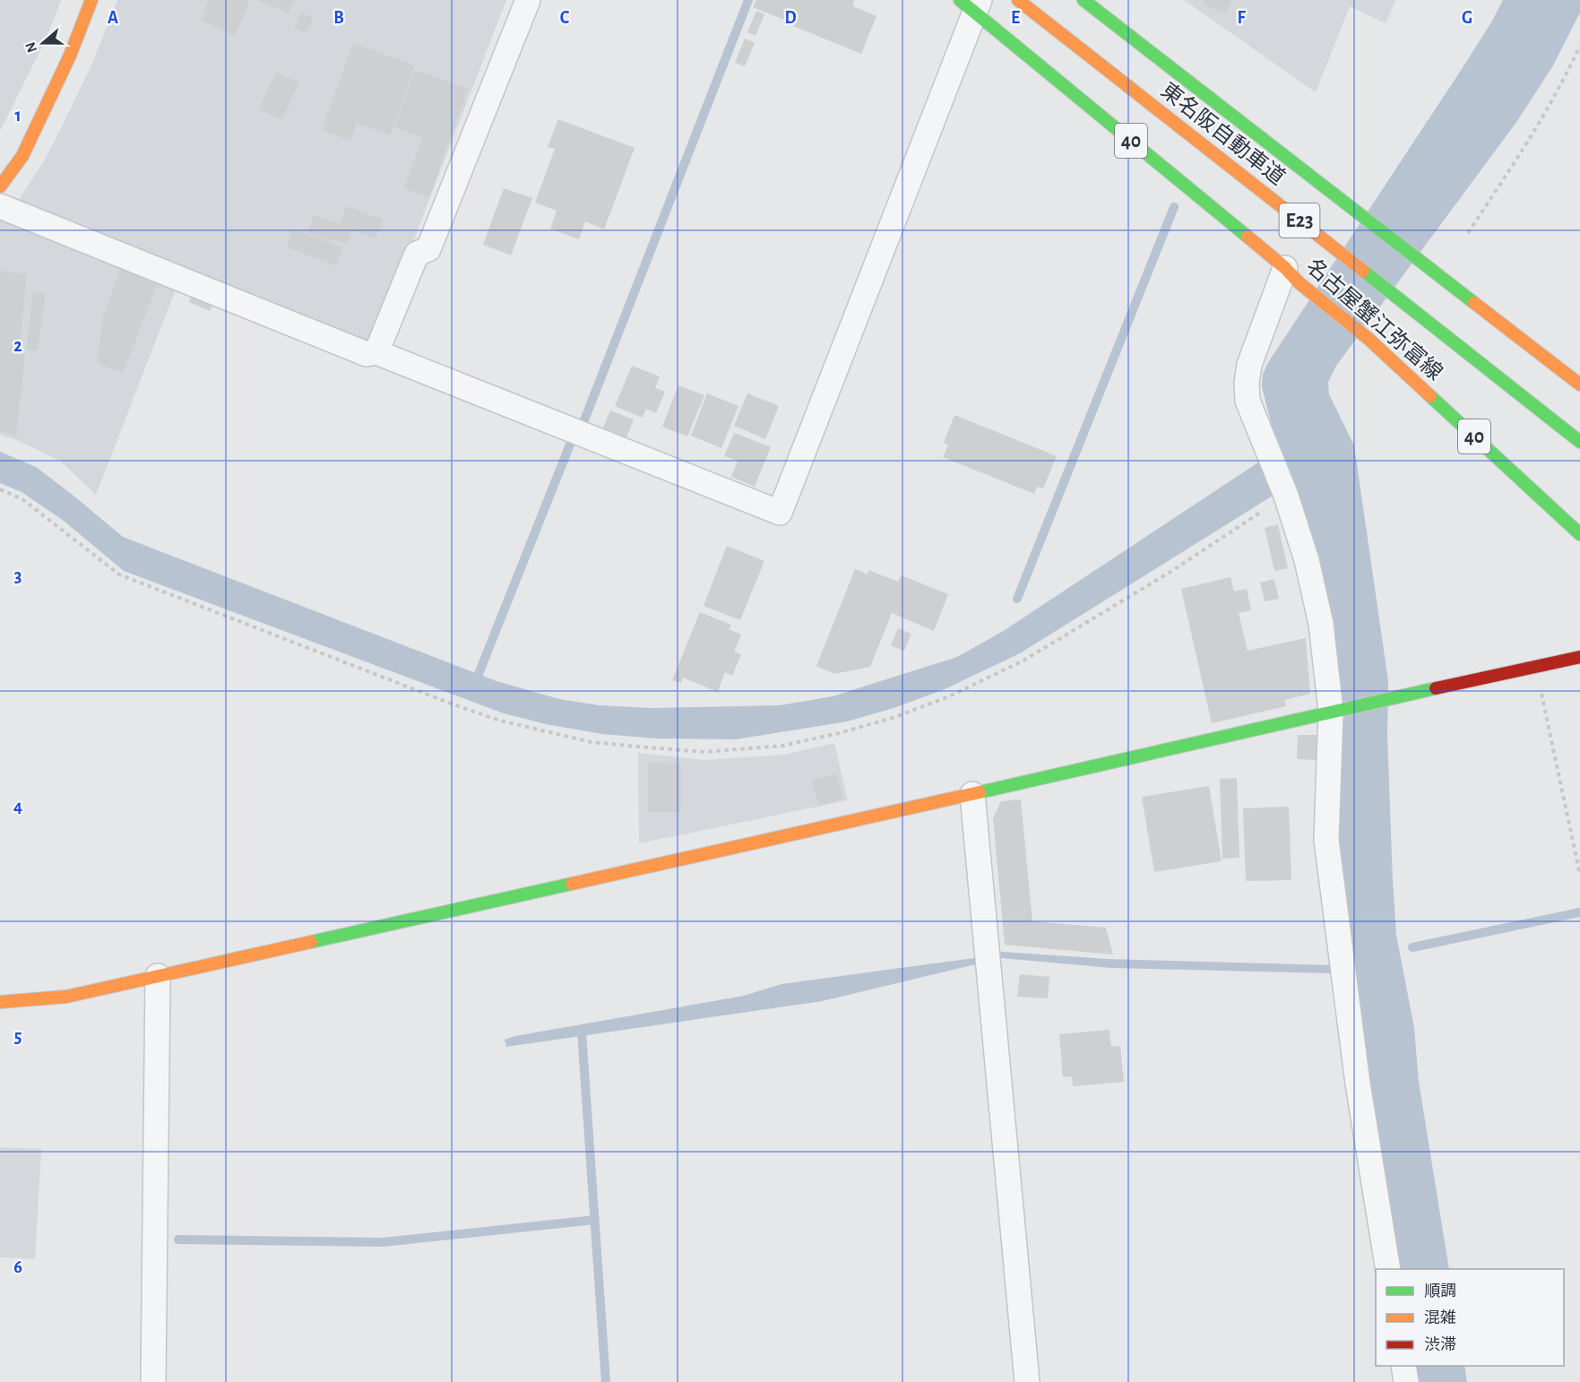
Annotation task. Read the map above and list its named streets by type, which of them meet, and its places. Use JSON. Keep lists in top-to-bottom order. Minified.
{"streets":{"main road":["東名阪自動車道","40","E23","名古屋蟹江弥富線"]},"legend":["順調","混雑","渋滞"],"north":"left","grid":{"columns":["A","B","C","D","E","F","G"],"rows":["1","2","3","4","5","6"]}}
